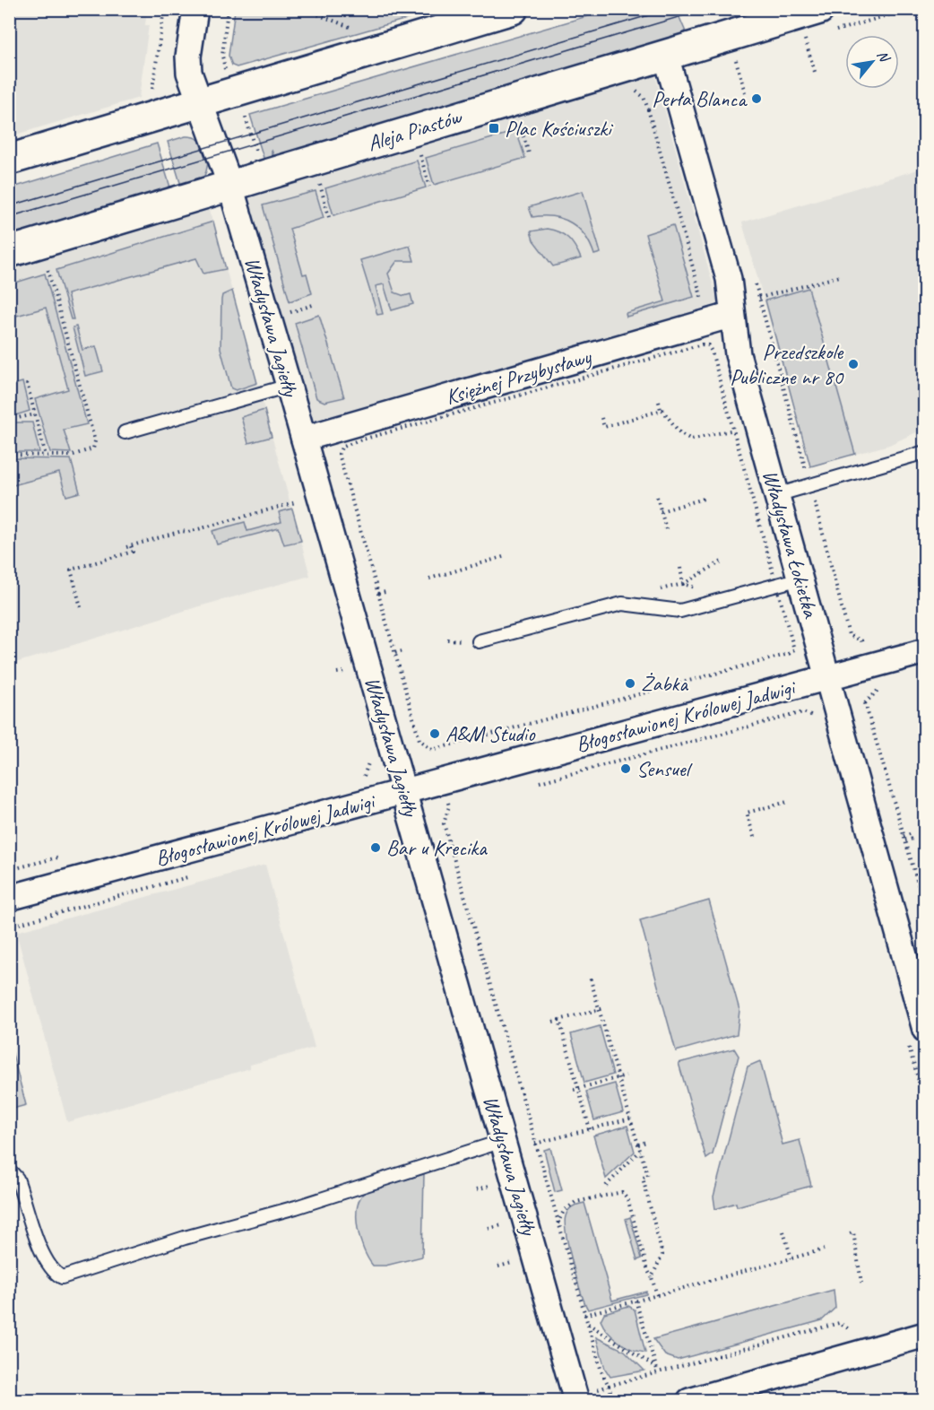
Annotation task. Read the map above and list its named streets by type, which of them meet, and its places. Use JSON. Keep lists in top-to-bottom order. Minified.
{"streets":{"street":["Aleja Piastów","Władysława Jagiełły","Księżnej Przybysławy","Władysława Łokietka","Błogosławionej Królowej Jadwigi"]},"crossings":[["Aleja Piastów","Władysława Jagiełły"],["Aleja Piastów","Władysława Łokietka"],["Władysława Jagiełły","Księżnej Przybysławy"],["Władysława Jagiełły","Błogosławionej Królowej Jadwigi"],["Księżnej Przybysławy","Władysława Łokietka"],["Władysława Łokietka","Błogosławionej Królowej Jadwigi"]],"places":{"other":["Perła Blanca","Przedszkole Publiczne nr 80","Żabka","A&M Studio","Sensuel","Bar u Krecika"],"transit":["Plac Kościuszki"]},"north":"top right"}
